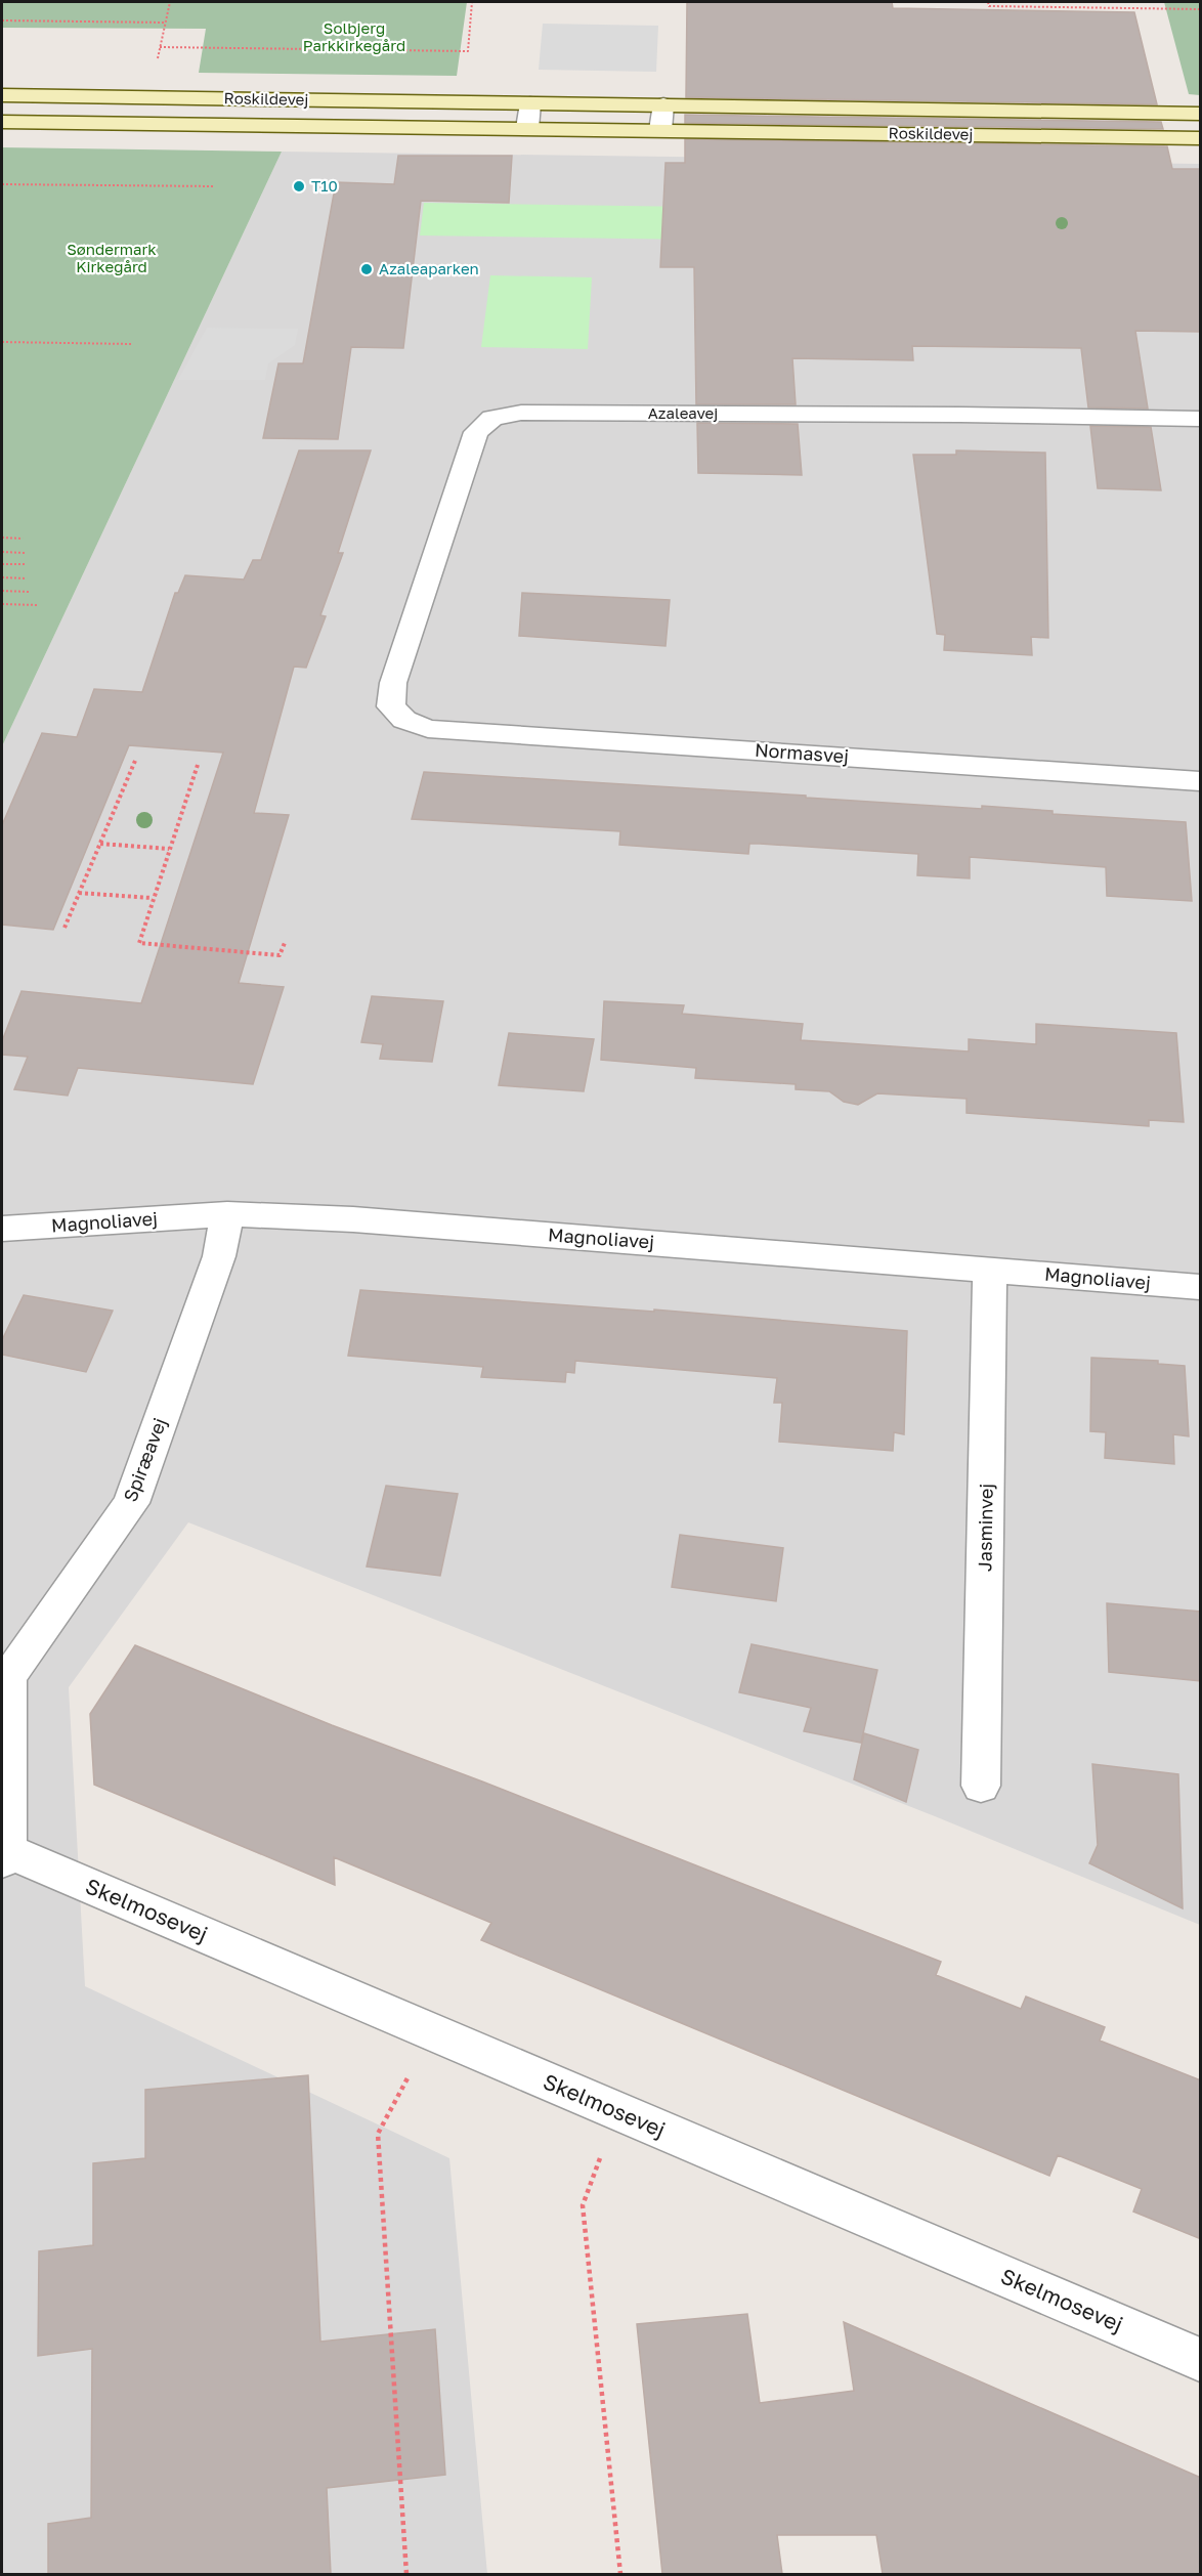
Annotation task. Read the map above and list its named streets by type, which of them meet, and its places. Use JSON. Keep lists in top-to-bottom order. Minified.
{"streets":{"street":["Roskildevej","Azaleavej","Normasvej","Magnoliavej","Spiræavej","Jasminvej","Skelmosevej"]},"crossings":[["Azaleavej","Normasvej"],["Magnoliavej","Spiræavej"],["Magnoliavej","Jasminvej"]],"parks":["Solbjerg Parkkirkegård","Søndermark Kirkegård"],"places":["T10","Azaleaparken"]}
